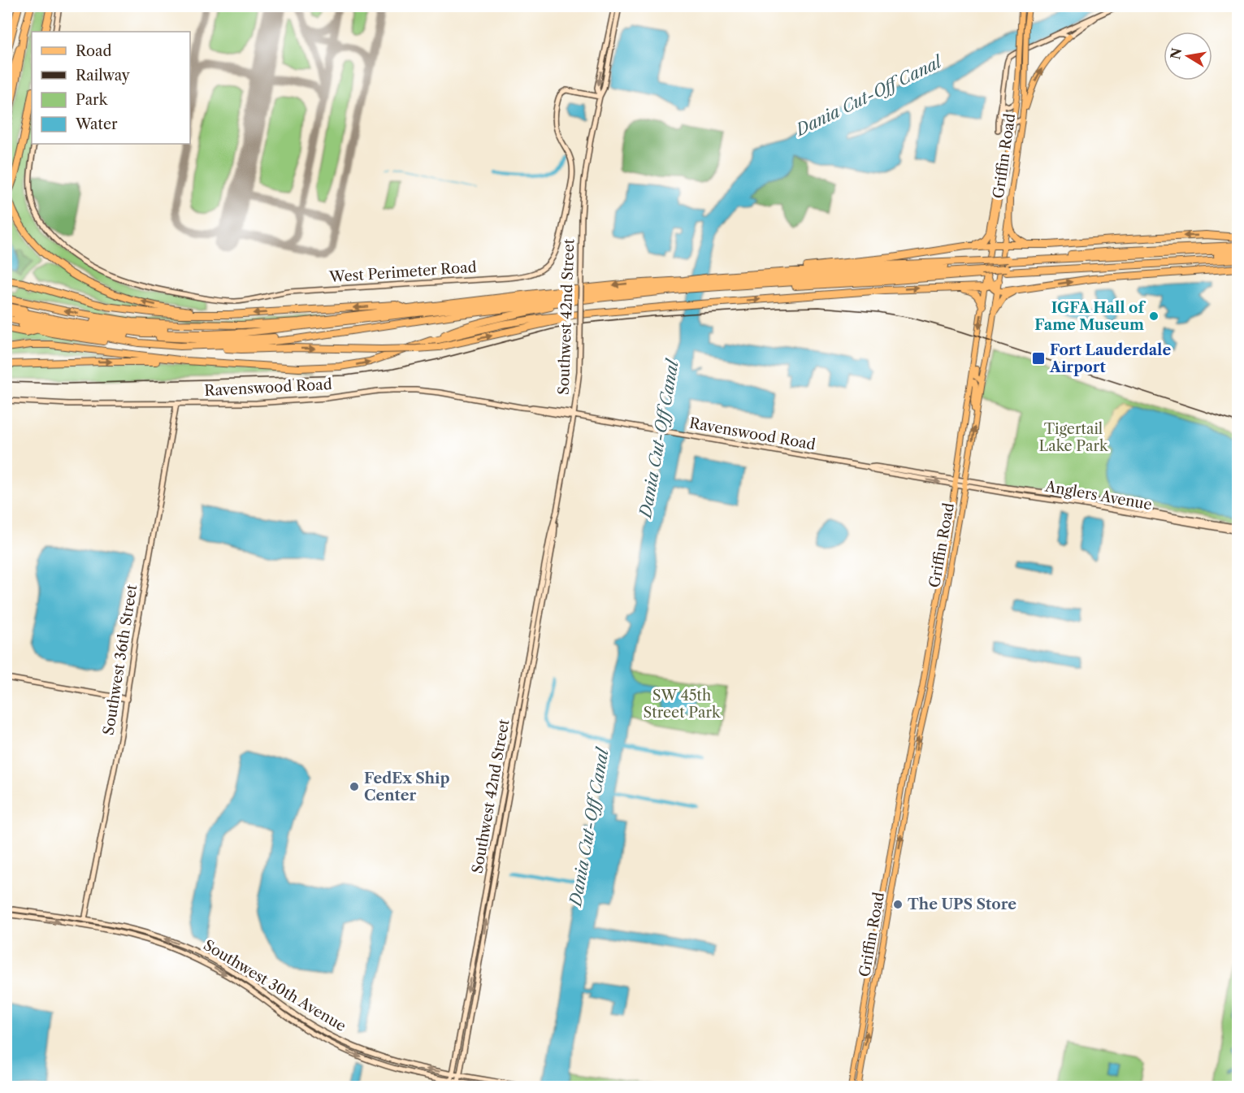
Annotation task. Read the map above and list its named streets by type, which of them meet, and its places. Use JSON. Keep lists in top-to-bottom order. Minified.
{"streets":{"main road":["Griffin Road"],"street":["West Perimeter Road","Southwest 42nd Street","Ravenswood Road","Anglers Avenue","Southwest 36th Street","Southwest 30th Avenue"]},"crossings":[["Griffin Road","Ravenswood Road"],["Griffin Road","Anglers Avenue"],["West Perimeter Road","Southwest 42nd Street"],["Southwest 42nd Street","Ravenswood Road"],["Southwest 42nd Street","Southwest 30th Avenue"],["Ravenswood Road","Anglers Avenue"],["Ravenswood Road","Southwest 36th Street"],["Southwest 36th Street","Southwest 30th Avenue"]],"water":["Dania Cut-Off Canal"],"parks":["Tigertail Lake Park","SW 45th Street Park"],"places":{"other":["IGFA Hall of Fame Museum","FedEx Ship Center","The UPS Store"],"transit":["Fort Lauderdale Airport"]},"legend":["Road","Railway","Park","Water"],"north":"left"}
